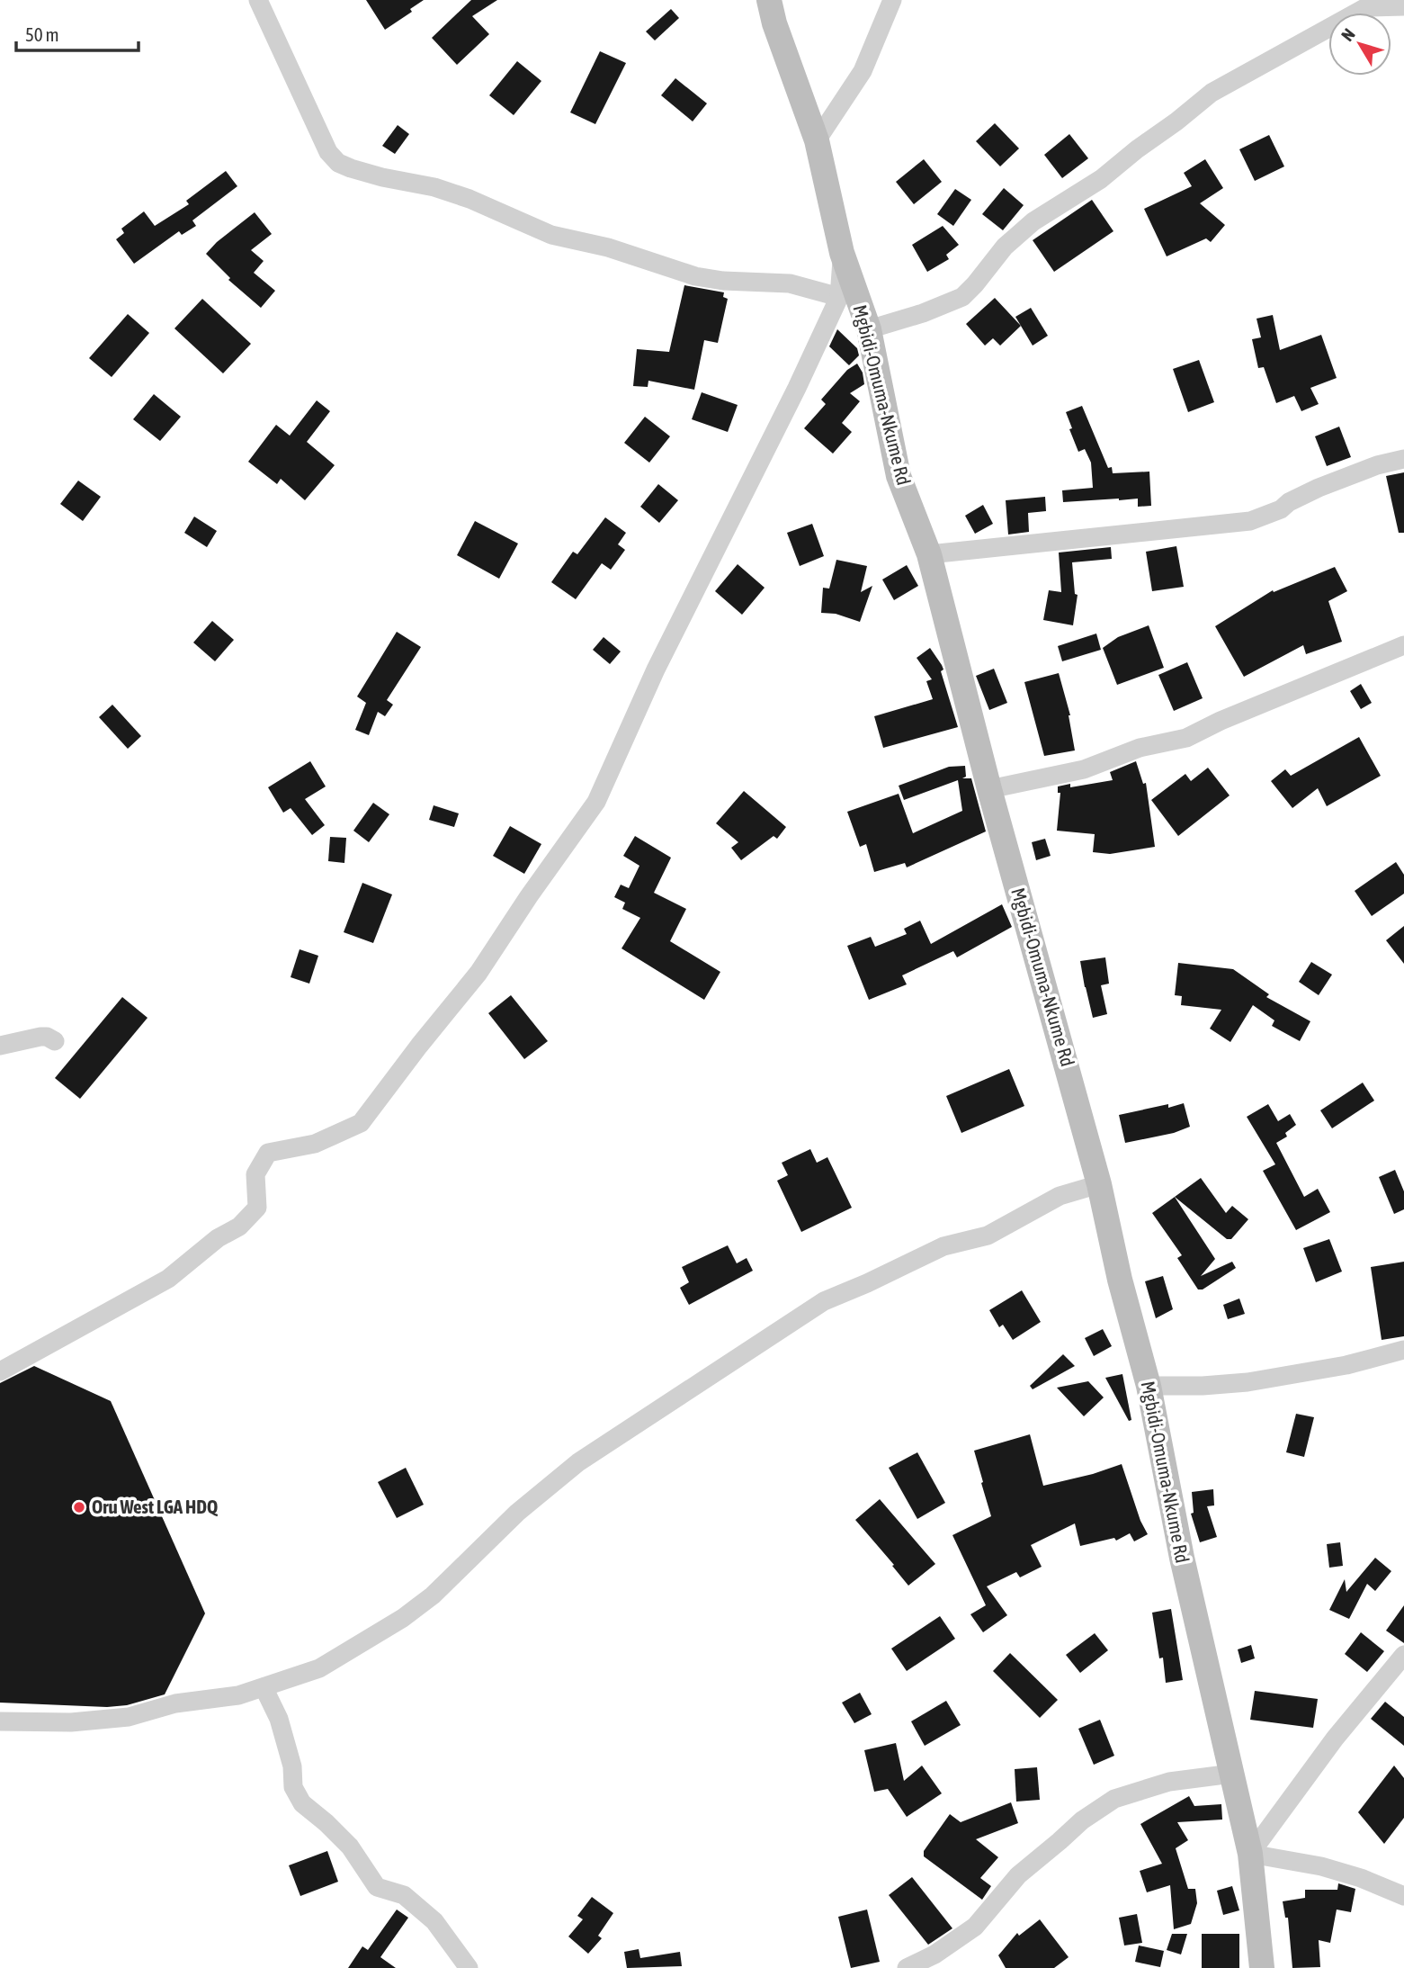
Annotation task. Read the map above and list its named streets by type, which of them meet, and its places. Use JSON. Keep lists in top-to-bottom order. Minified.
{"streets":{"street":["Mgbidi-Omuma-Nkume Rd"]},"places":["Oru West LGA HDQ"],"scale_bar":"50 m","north":"top left"}
